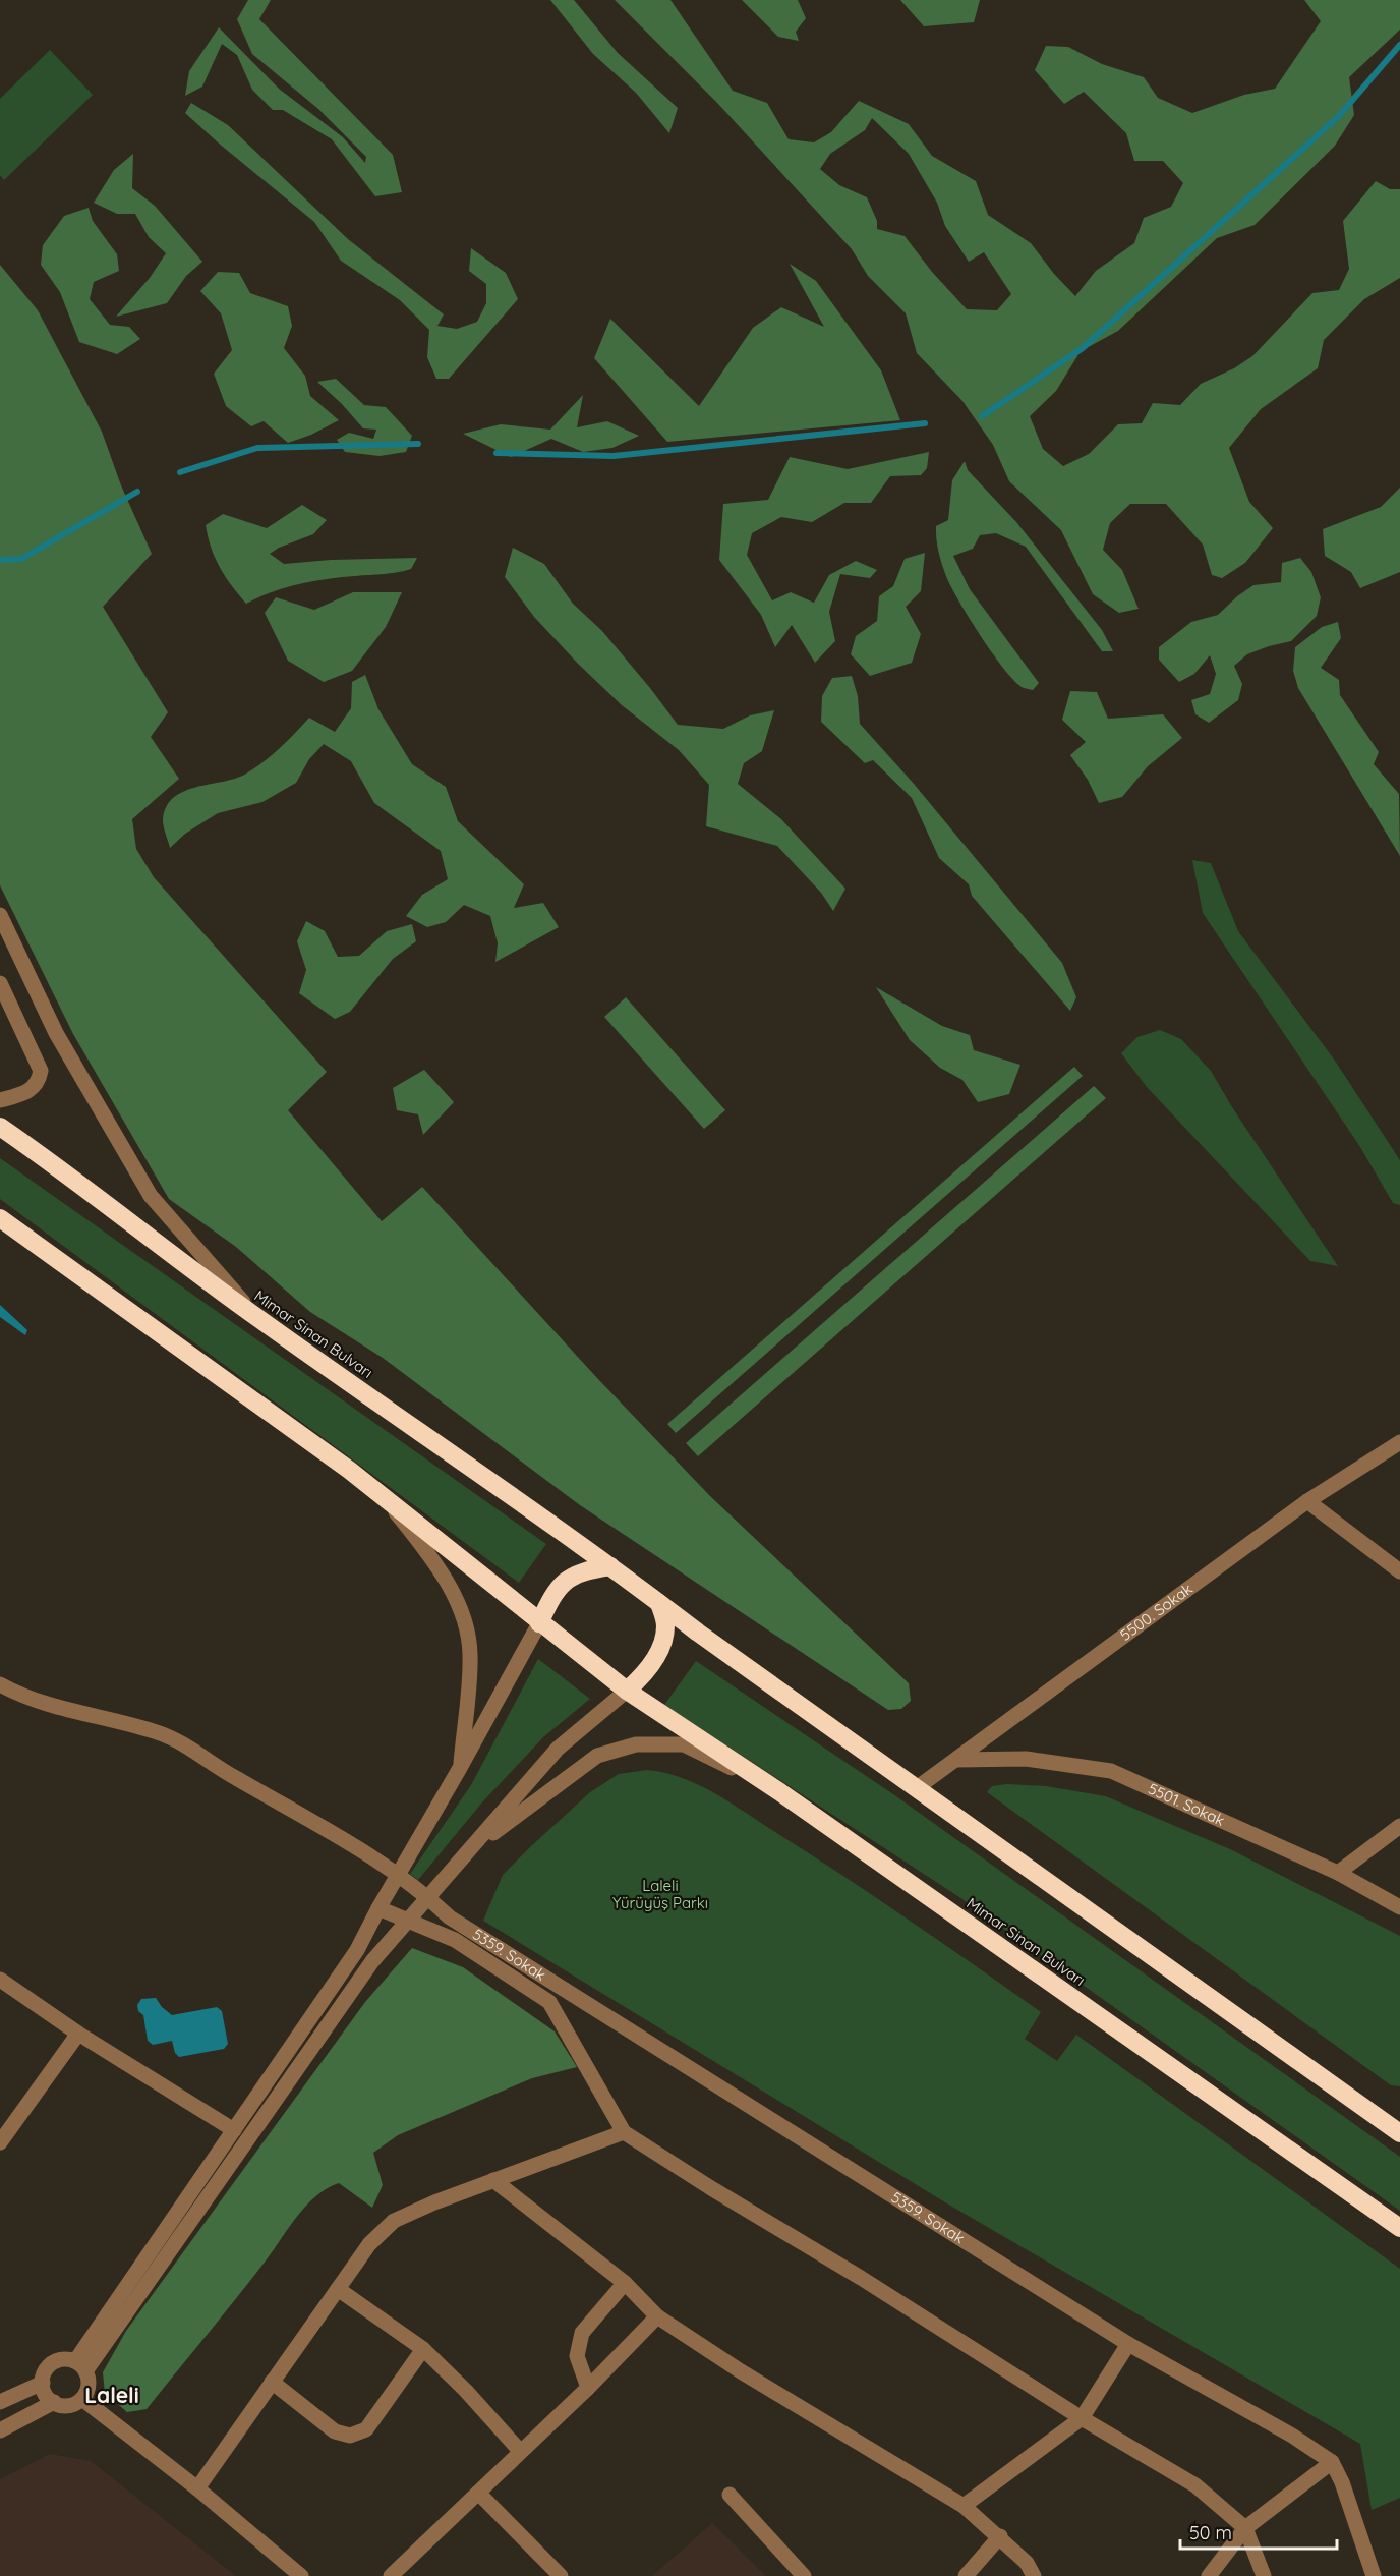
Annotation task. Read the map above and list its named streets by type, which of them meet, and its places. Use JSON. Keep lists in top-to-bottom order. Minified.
{"streets":{"highway":["Mimar Sinan Bulvarı"],"street":["5500. Sokak","5501. Sokak","5359. Sokak"]},"crossings":[["5500. Sokak","5501. Sokak"]],"districts":["Laleli"],"parks":["Laleli Yürüyüş Parkı"],"scale_bar":"50 m"}
